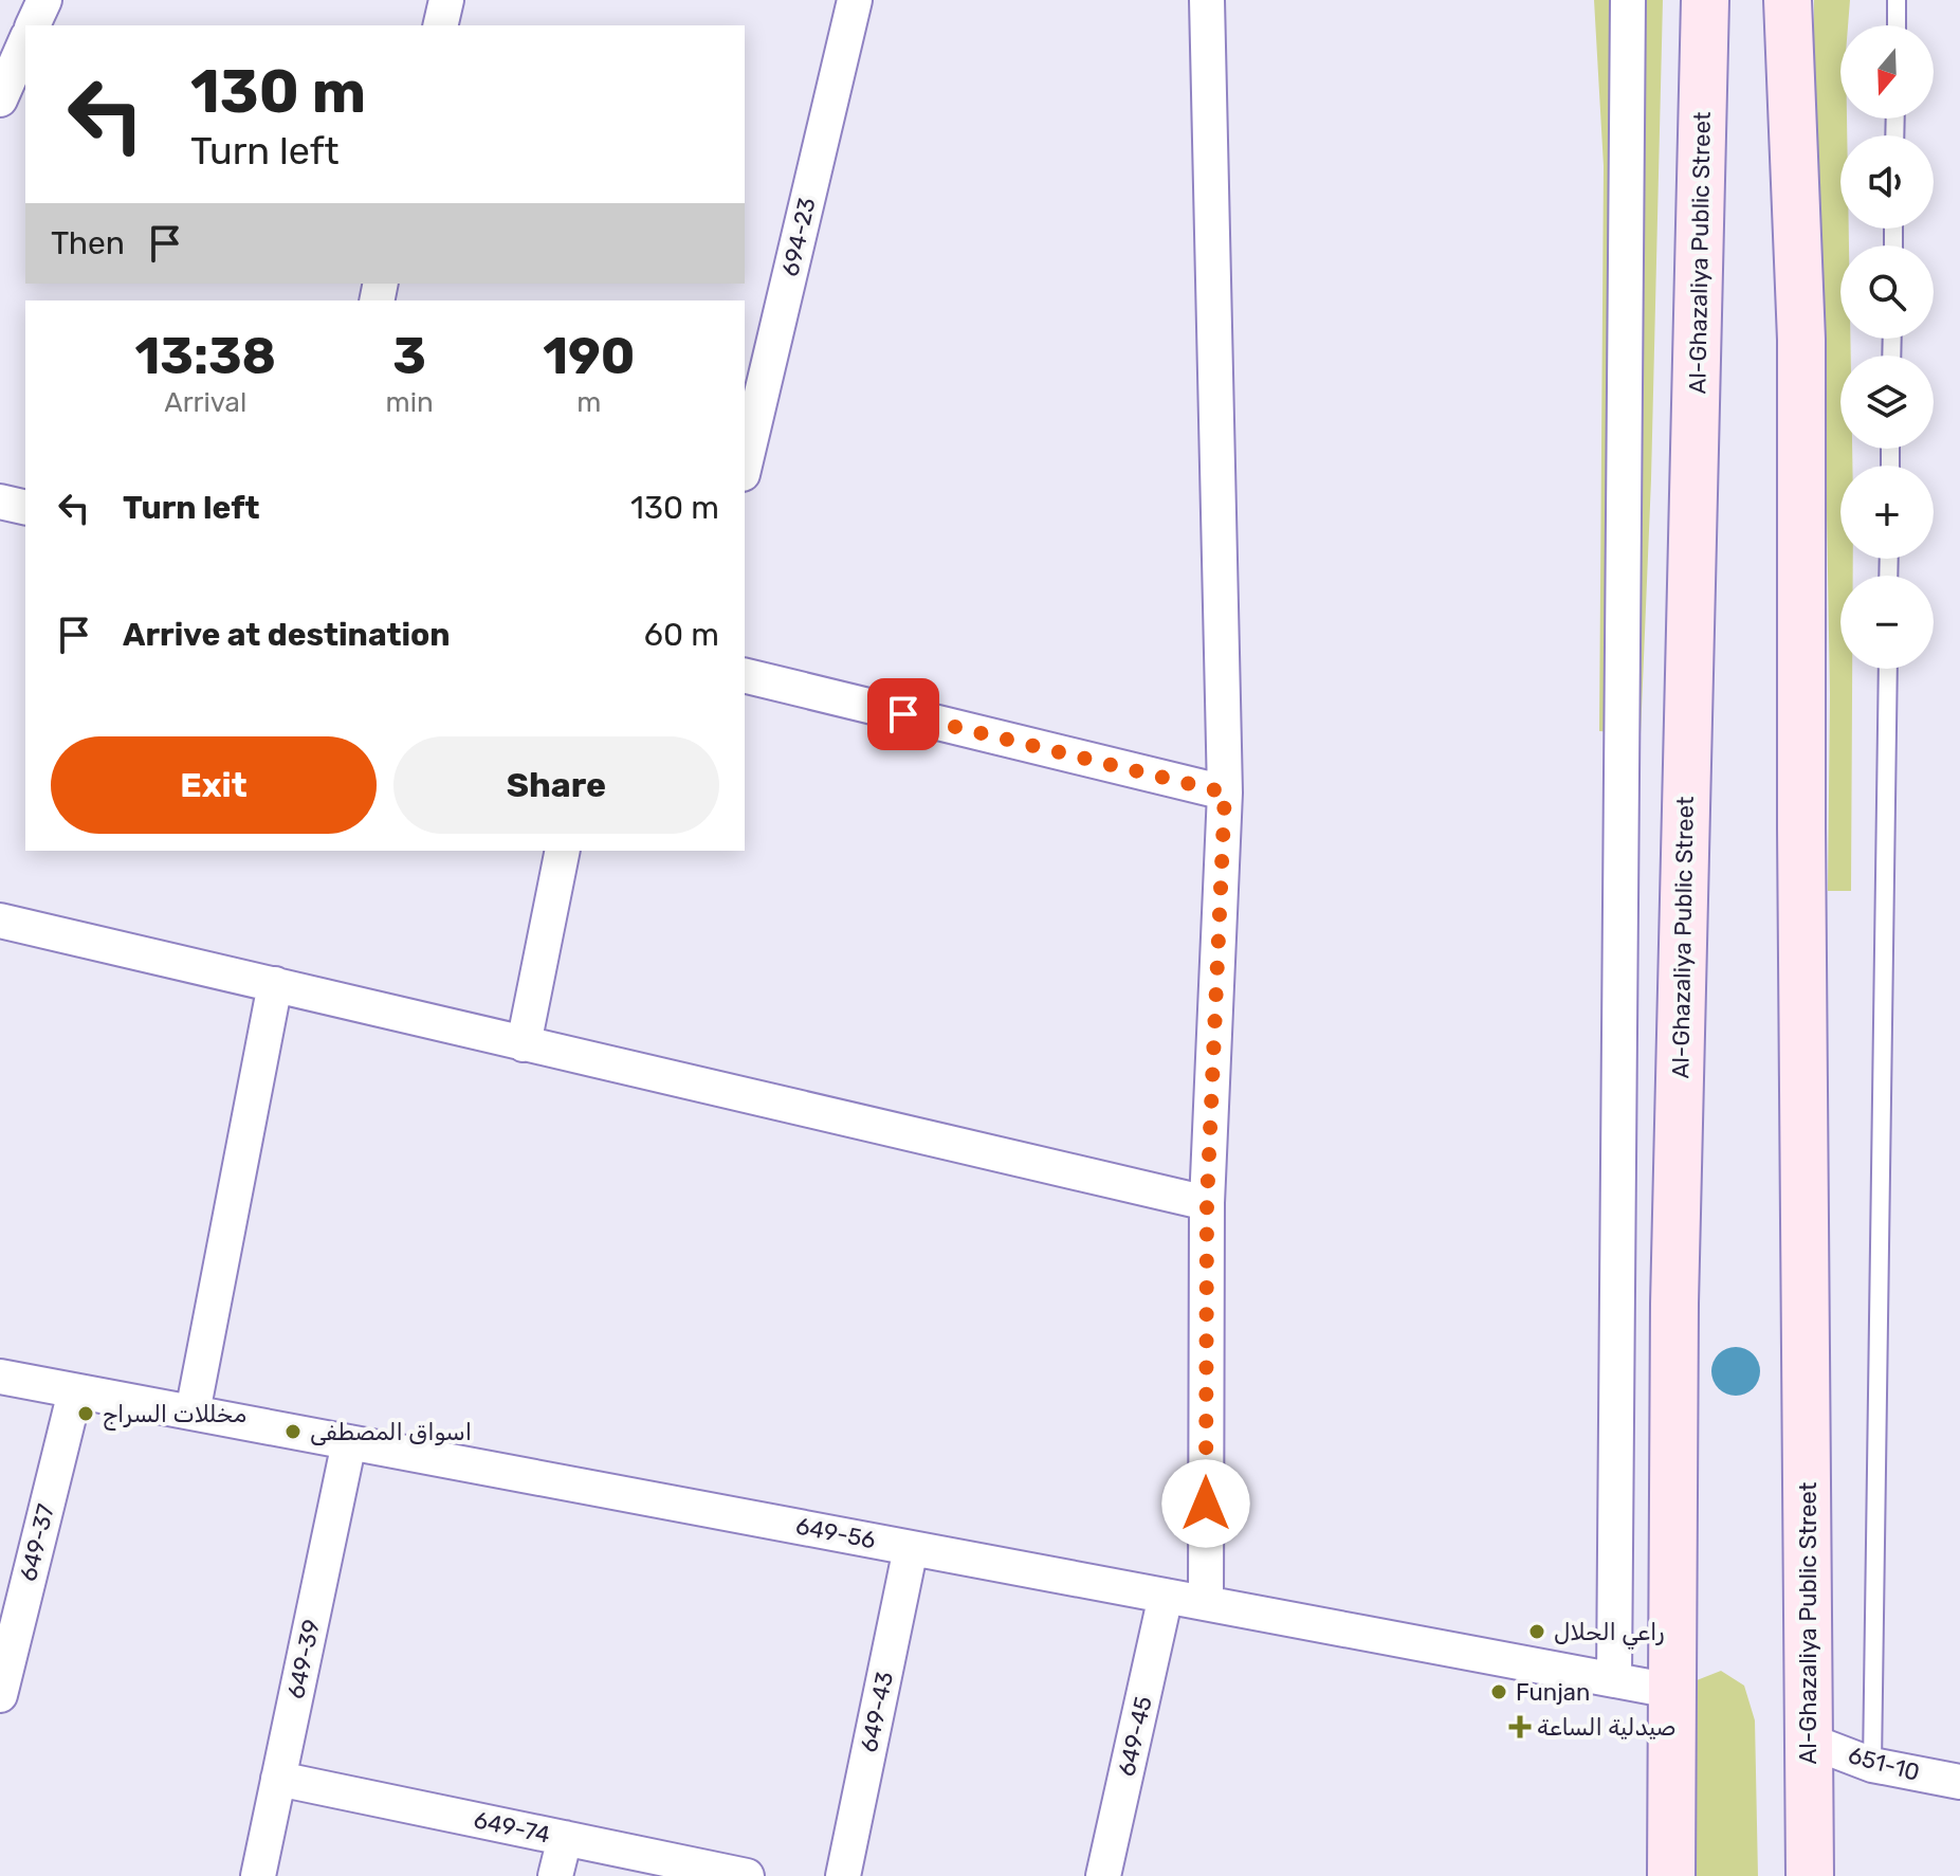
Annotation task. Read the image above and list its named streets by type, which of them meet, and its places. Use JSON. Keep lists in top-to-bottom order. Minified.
{"streets":{"main road":["Al-Ghazaliya Public Street"],"street":["694-23","649-56","649-37","649-39","649-43","649-45","651-10","649-74"]},"crossings":[["Al-Ghazaliya Public Street","649-56"],["Al-Ghazaliya Public Street","651-10"],["649-56","649-37"],["649-56","649-39"],["649-56","649-43"],["649-56","649-45"],["649-39","649-74"]],"places":{"other":["مخللات السراج","اسواق المصطفى","راعي الحلال","Funjan"],"health":["صيدلية الساعة"]},"north":"bottom","page":{"map_buttons":["+","−"],"turn":["130 m","Turn left"],"then":"Then","eta":["13:38","Arrival","3","min","190","m"],"list":[{"name":"Turn left","value":"130 m"},{"name":"Arrive at destination","value":"60 m"}],"buttons":["Exit","Share"]}}
